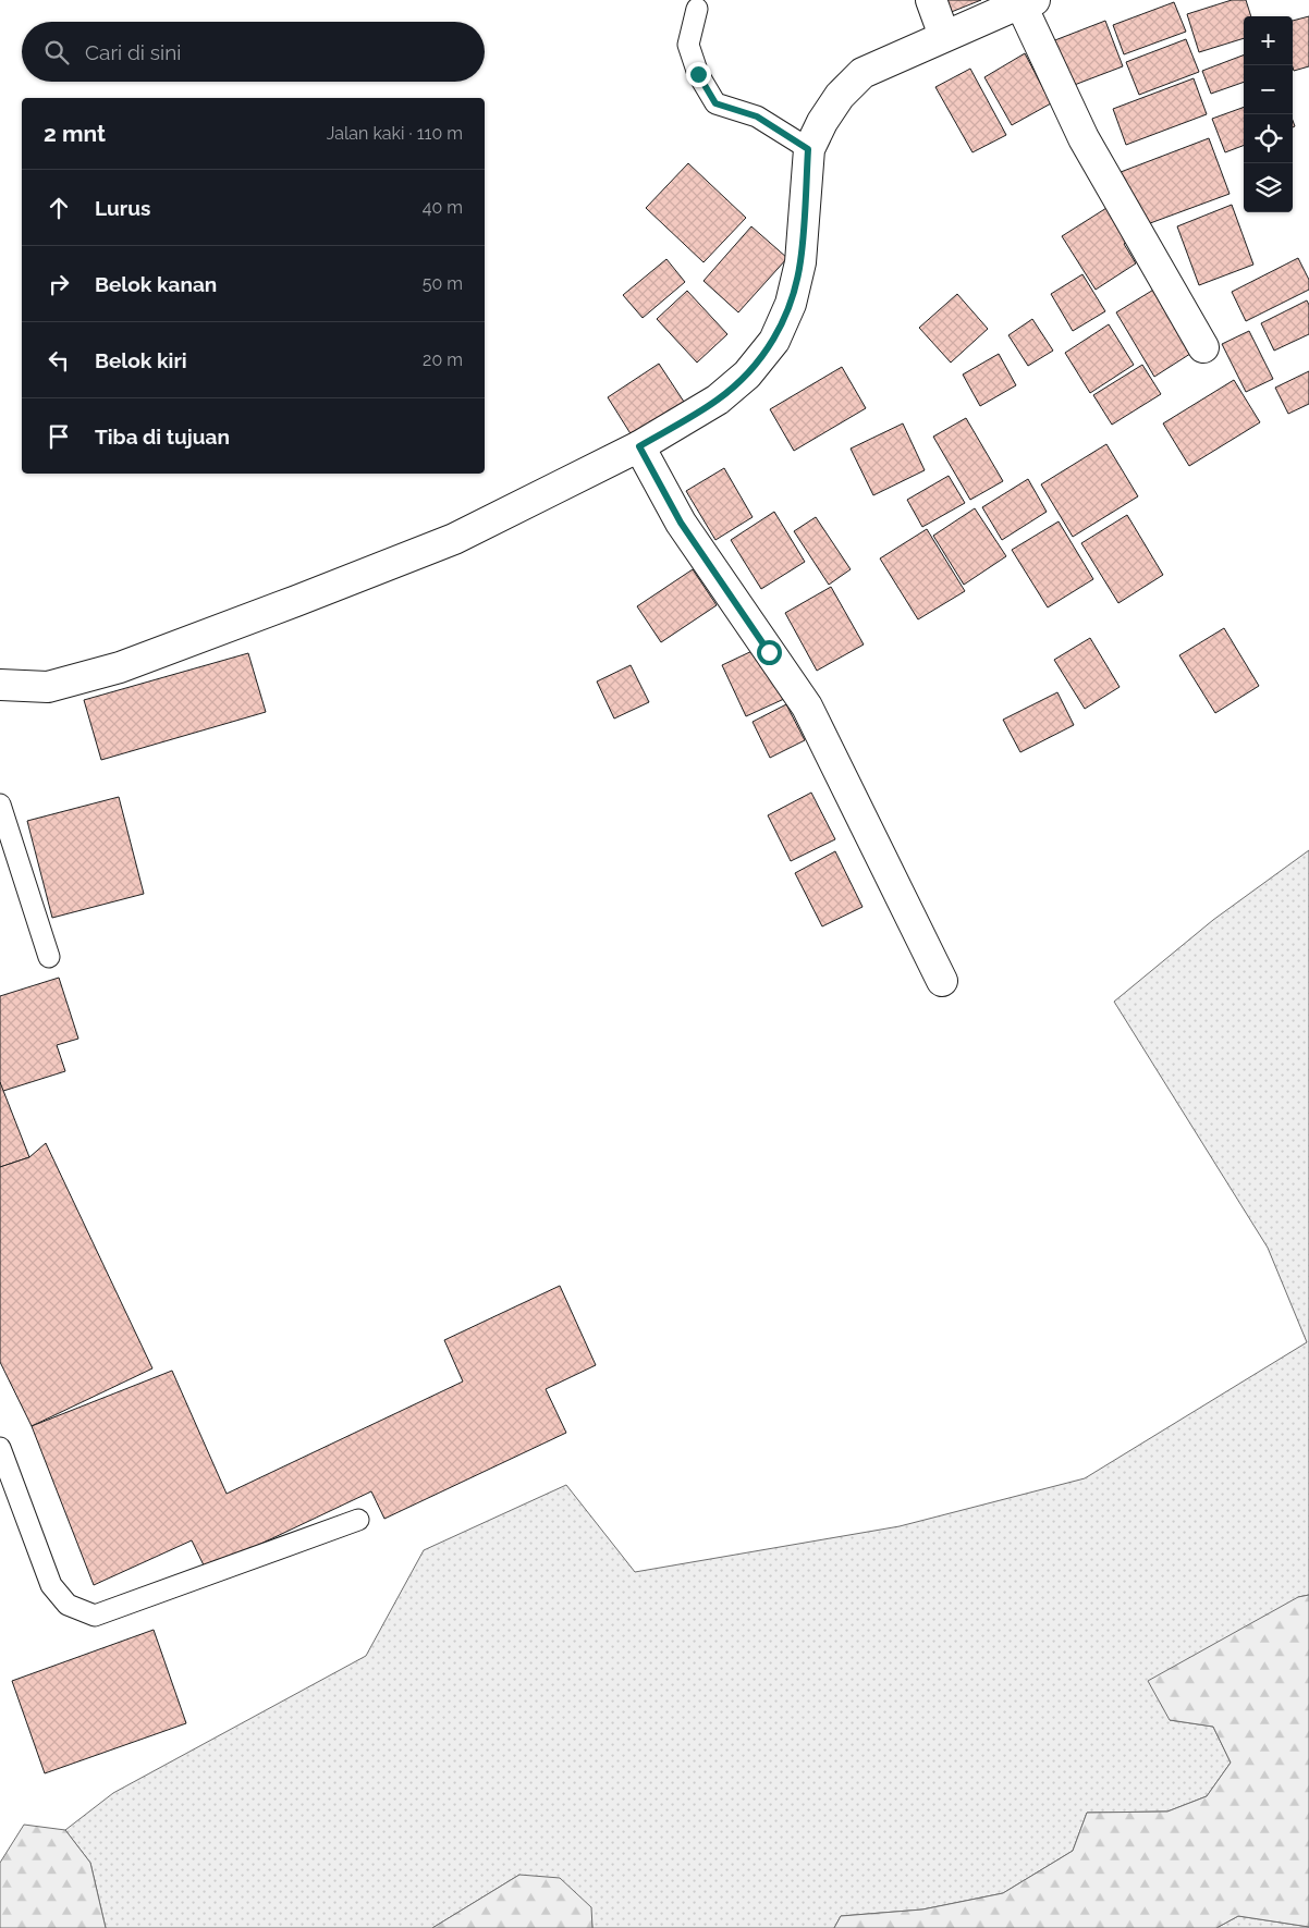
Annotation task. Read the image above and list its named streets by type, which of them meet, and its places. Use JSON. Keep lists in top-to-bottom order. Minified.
{"page":{"map_buttons":["+","−"],"search":"Cari di sini","heading":["2 mnt","Jalan kaki · 110 m"],"list":[["Lurus","40 m"],["Belok kanan","50 m"],["Belok kiri","20 m"],"Tiba di tujuan"]}}
